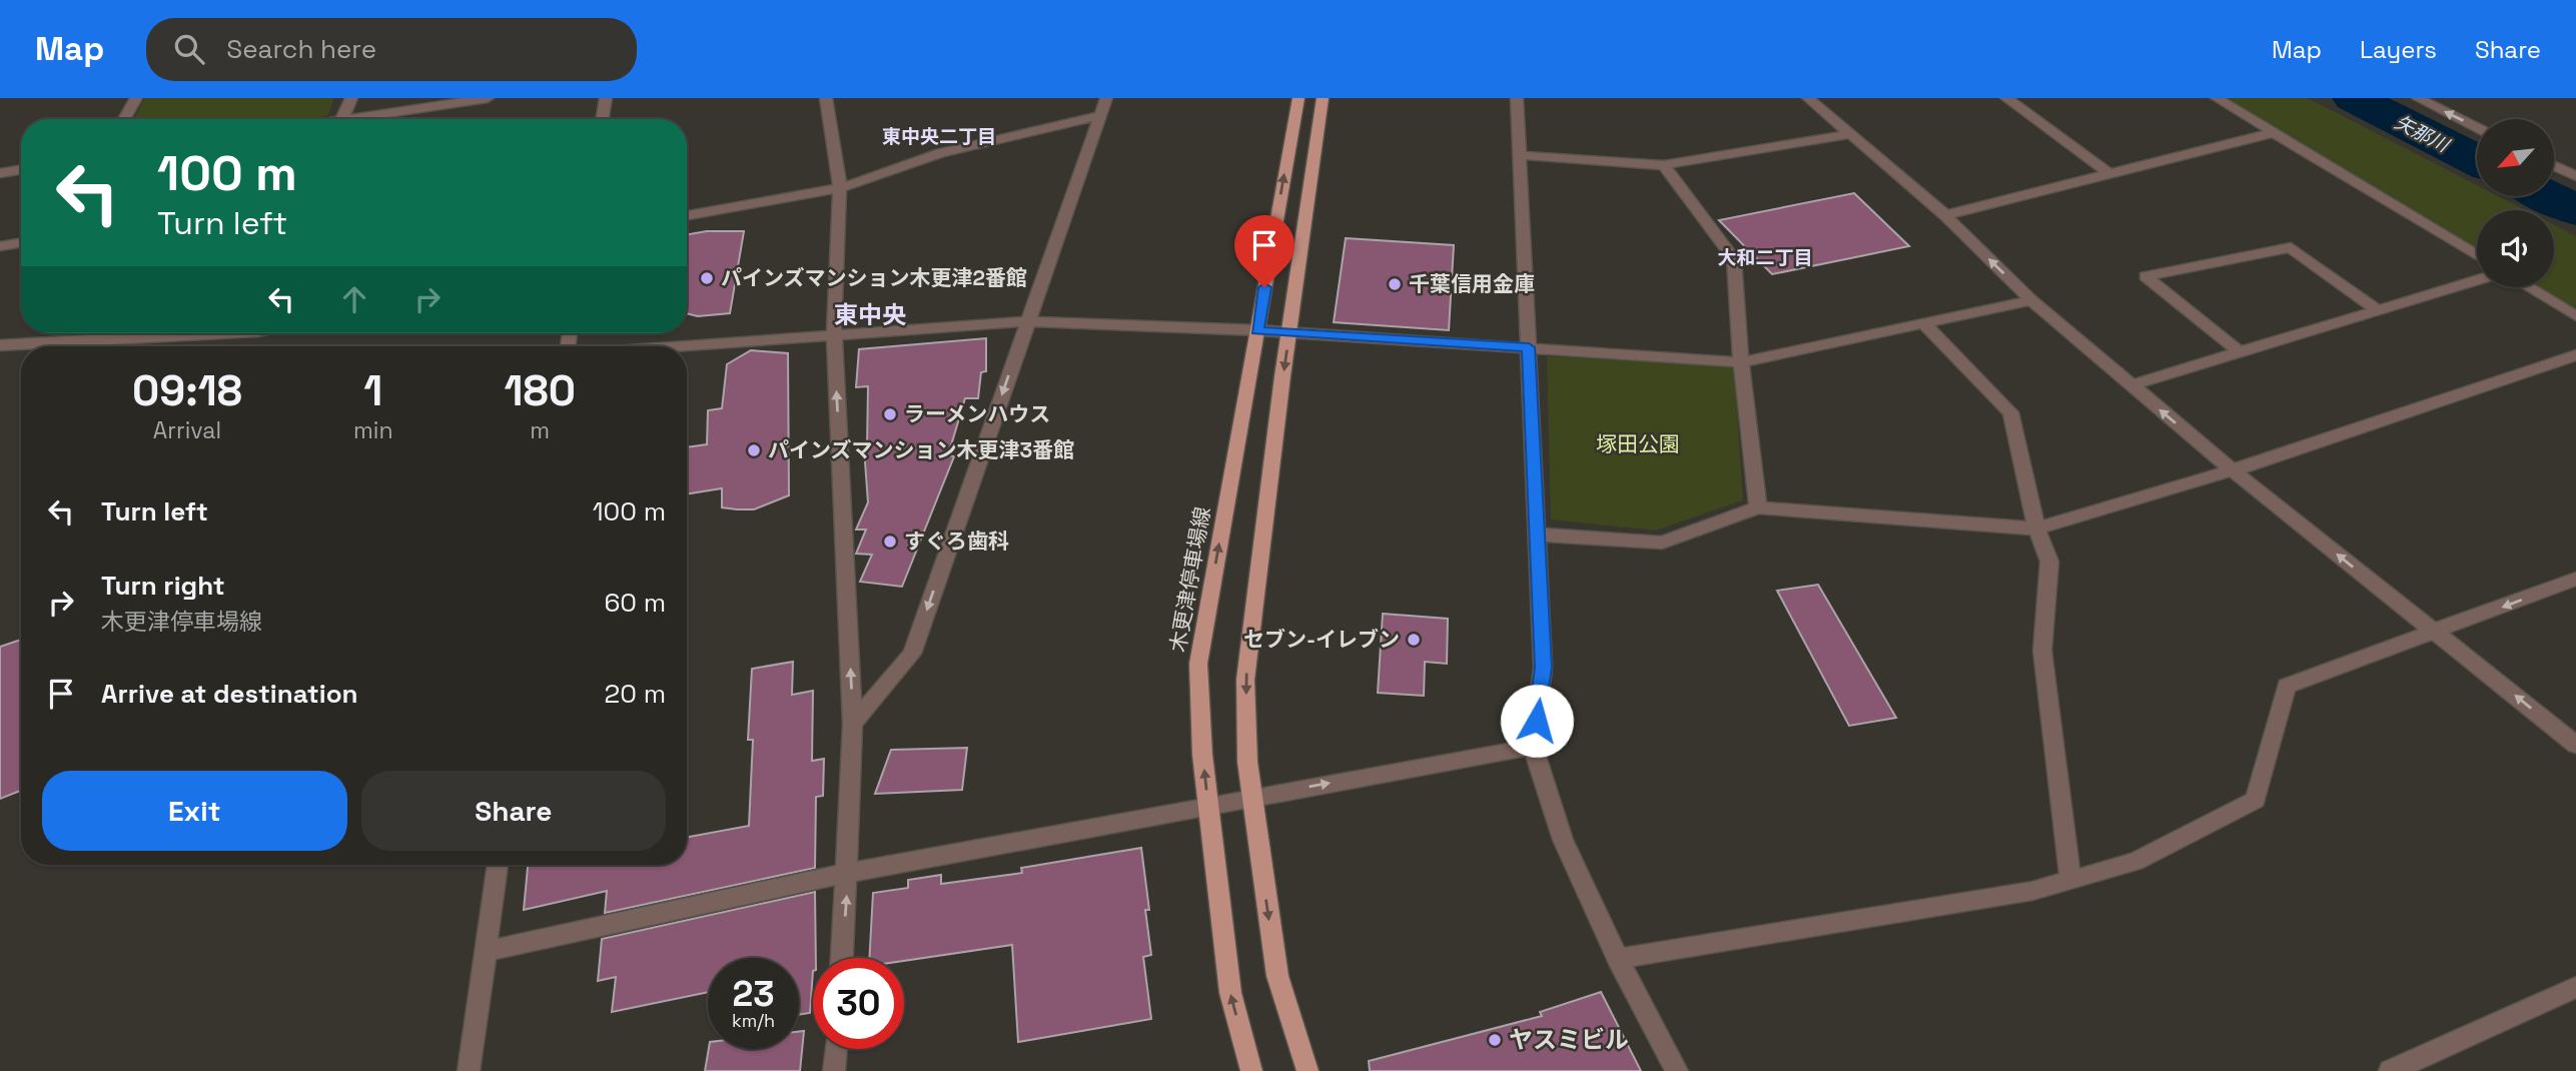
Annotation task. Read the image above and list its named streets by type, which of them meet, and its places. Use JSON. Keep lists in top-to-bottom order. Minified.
{"streets":{"main road":["木更津停車場線"]},"districts":["東中央二丁目","大和二丁目","東中央"],"water":["矢那川"],"parks":["塚田公園"],"places":["パインズマンション木更津2番館","千葉信用金庫","ラーメンハウス","パインズマンション木更津3番館","すぐろ歯科","セブン-イレブン","ヤスミビル"],"north":"bottom left","page":{"header":"Map","search":"Search here","nav":["Map","Layers","Share"],"turn":["100 m","Turn left"],"eta":["09:18","Arrival","1","min","180","m"],"list":[{"name":"Turn left","value":"100 m"},{"name":"Turn right","note":"木更津停車場線","value":"60 m"},{"name":"Arrive at destination","value":"20 m"}],"buttons":["Exit","Share"],"speed":"23 km/h","limit":"30"}}
